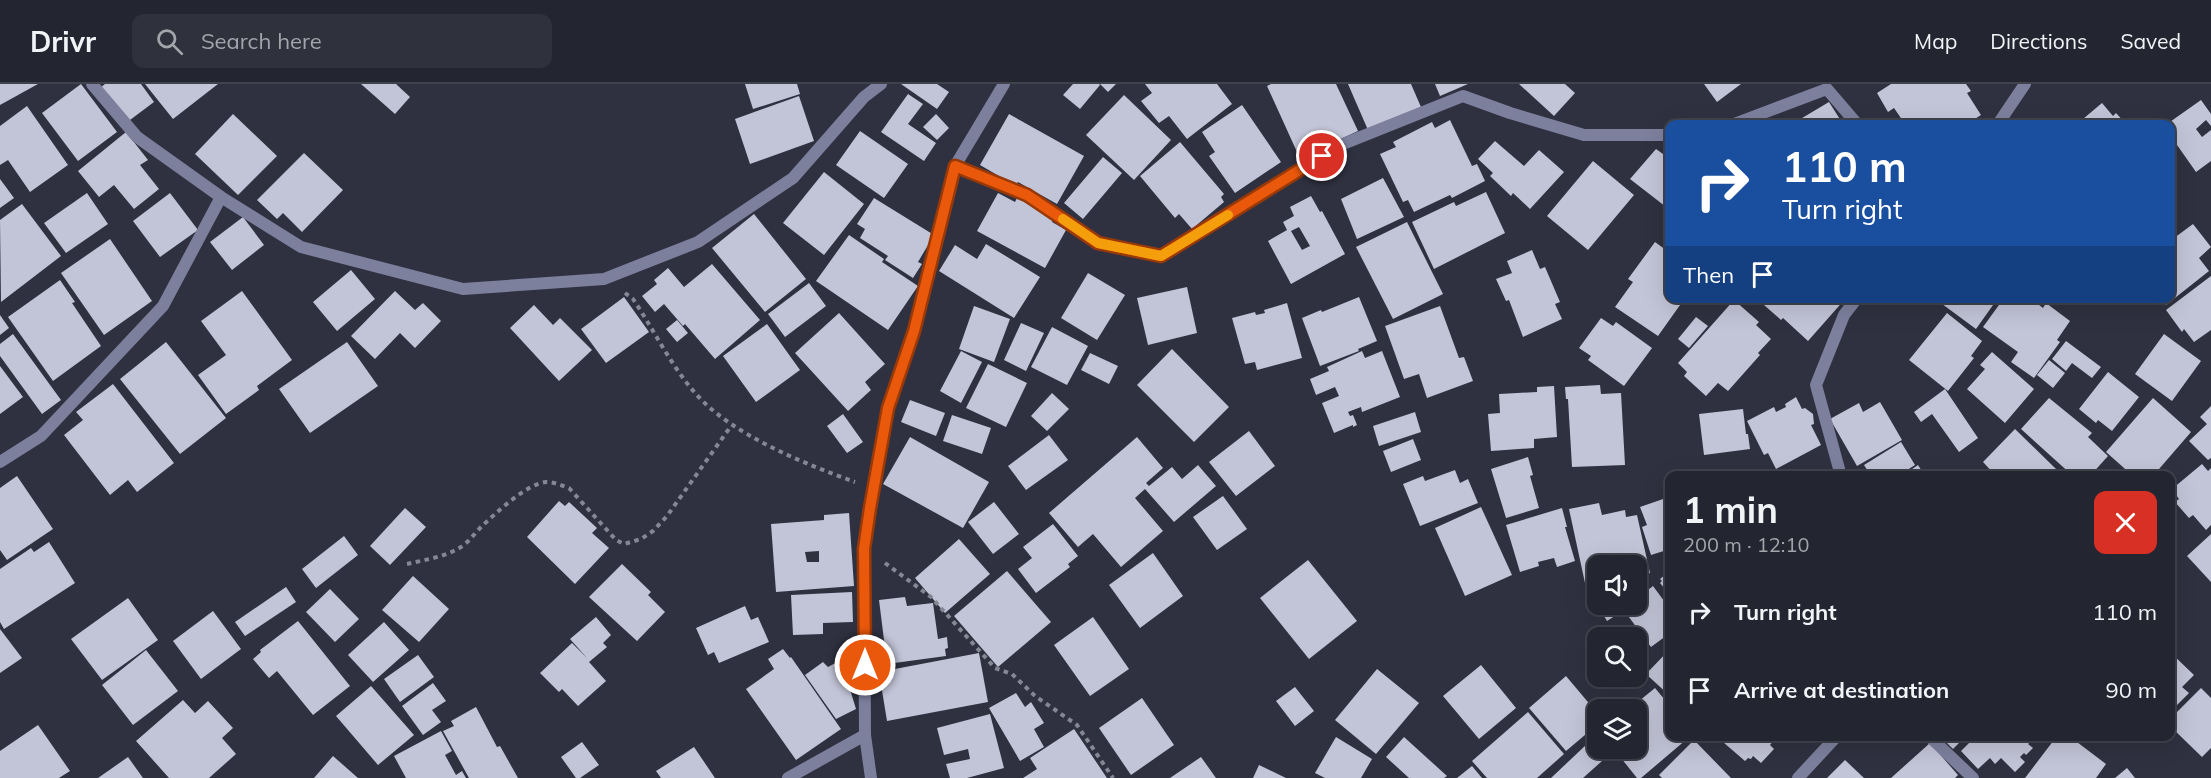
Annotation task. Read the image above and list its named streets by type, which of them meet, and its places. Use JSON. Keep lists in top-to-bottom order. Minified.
{"page":{"header":"Drivr","search":"Search here","nav":["Map","Directions","Saved"],"turn":["110 m","Turn right"],"then":"Then","heading":["1 min","200 m · 12:10"],"list":[{"name":"Turn right","value":"110 m"},{"name":"Arrive at destination","value":"90 m"}]}}
